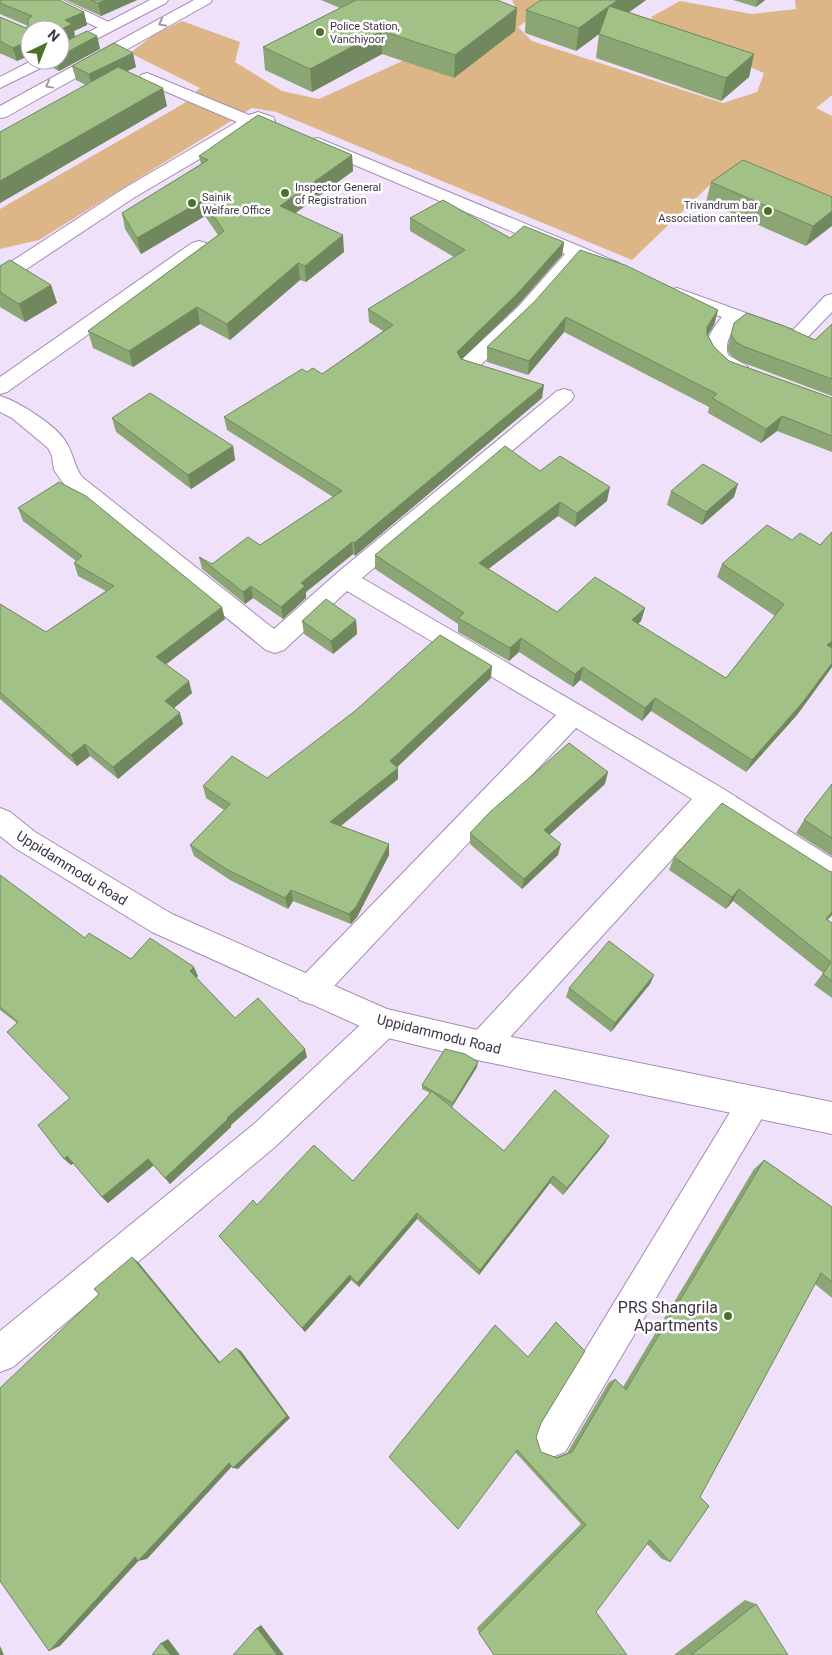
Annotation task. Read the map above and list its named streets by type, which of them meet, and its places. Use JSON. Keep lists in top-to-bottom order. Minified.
{"streets":{"street":["Uppidammodu Road"]},"places":["Police Station, Vanchiyoor","Inspector General of Registration","Sainik Welfare Office","Trivandrum bar Association canteen","PRS Shangrila Apartments"],"north":"top right"}
